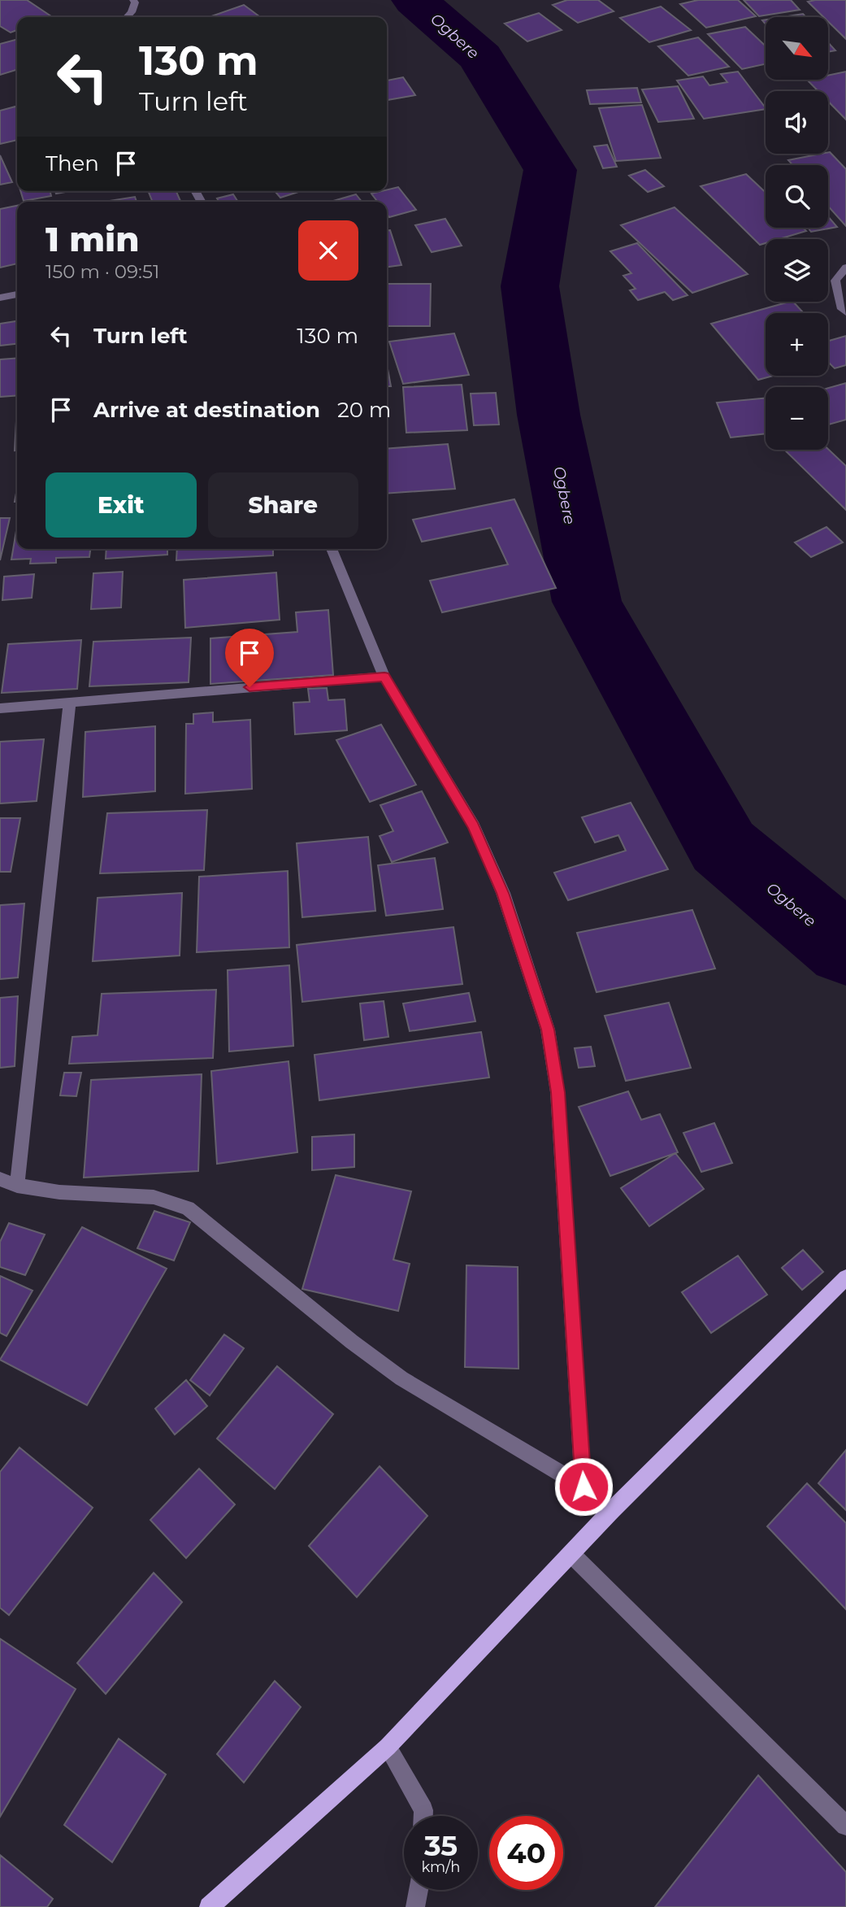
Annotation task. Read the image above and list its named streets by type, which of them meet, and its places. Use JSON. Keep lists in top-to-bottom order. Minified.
{"water":["Ogbere"],"north":"bottom right","page":{"map_buttons":["+","−"],"turn":["130 m","Turn left"],"then":"Then","heading":["1 min","150 m · 09:51"],"list":[{"name":"Turn left","value":"130 m"},{"name":"Arrive at destination","value":"20 m"}],"buttons":["Exit","Share"],"speed":"35 km/h","limit":"40"}}
